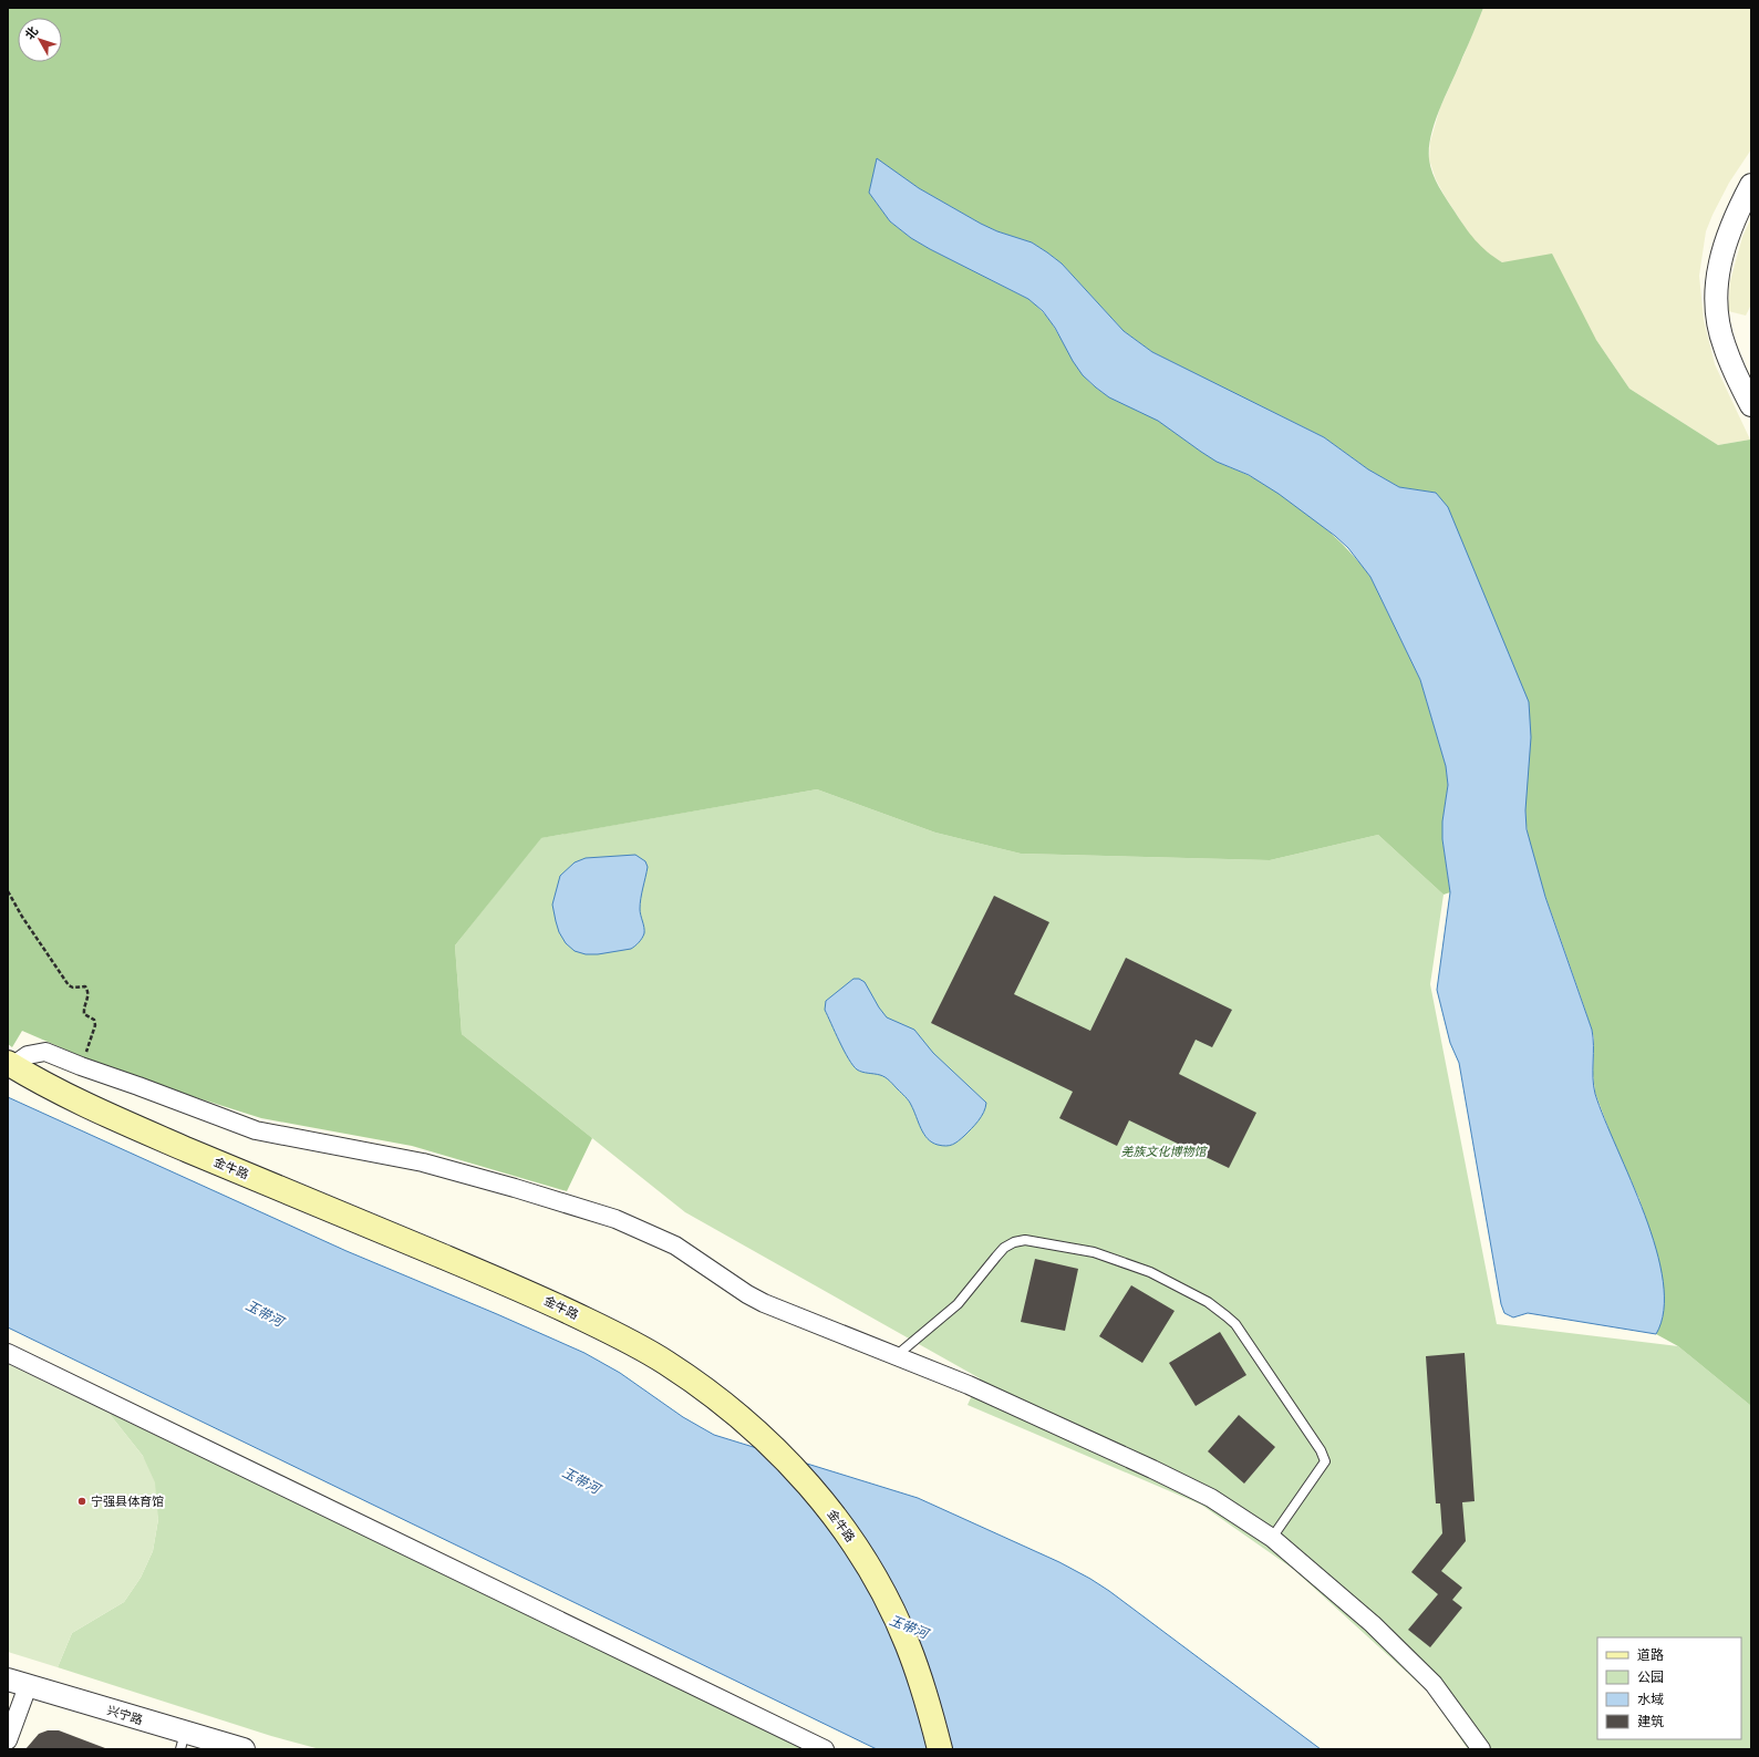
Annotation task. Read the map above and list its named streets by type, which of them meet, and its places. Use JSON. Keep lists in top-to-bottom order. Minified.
{"streets":{"main road":["金牛路"],"street":["兴宁路"]},"water":["玉带河"],"parks":["羌族文化博物馆"],"places":["宁强县体育馆"],"legend":["道路","公园","水域","建筑"],"north":"top left"}
